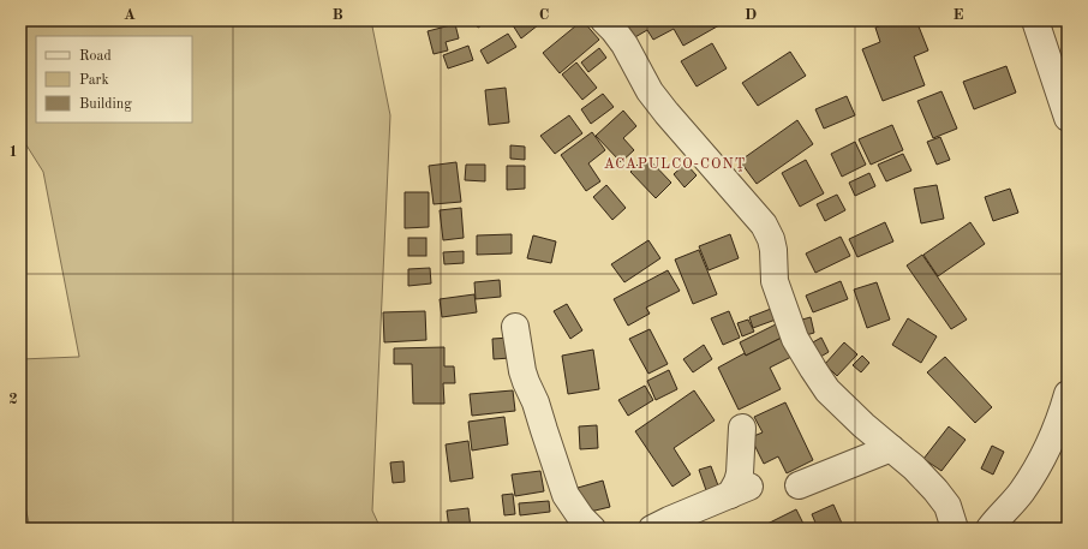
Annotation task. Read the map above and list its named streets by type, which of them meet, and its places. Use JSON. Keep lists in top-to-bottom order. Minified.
{"districts":["ACAPULCO-CONŢ"],"legend":["Road","Park","Building"],"grid":{"columns":["A","B","C","D","E"],"rows":["1","2"]}}
